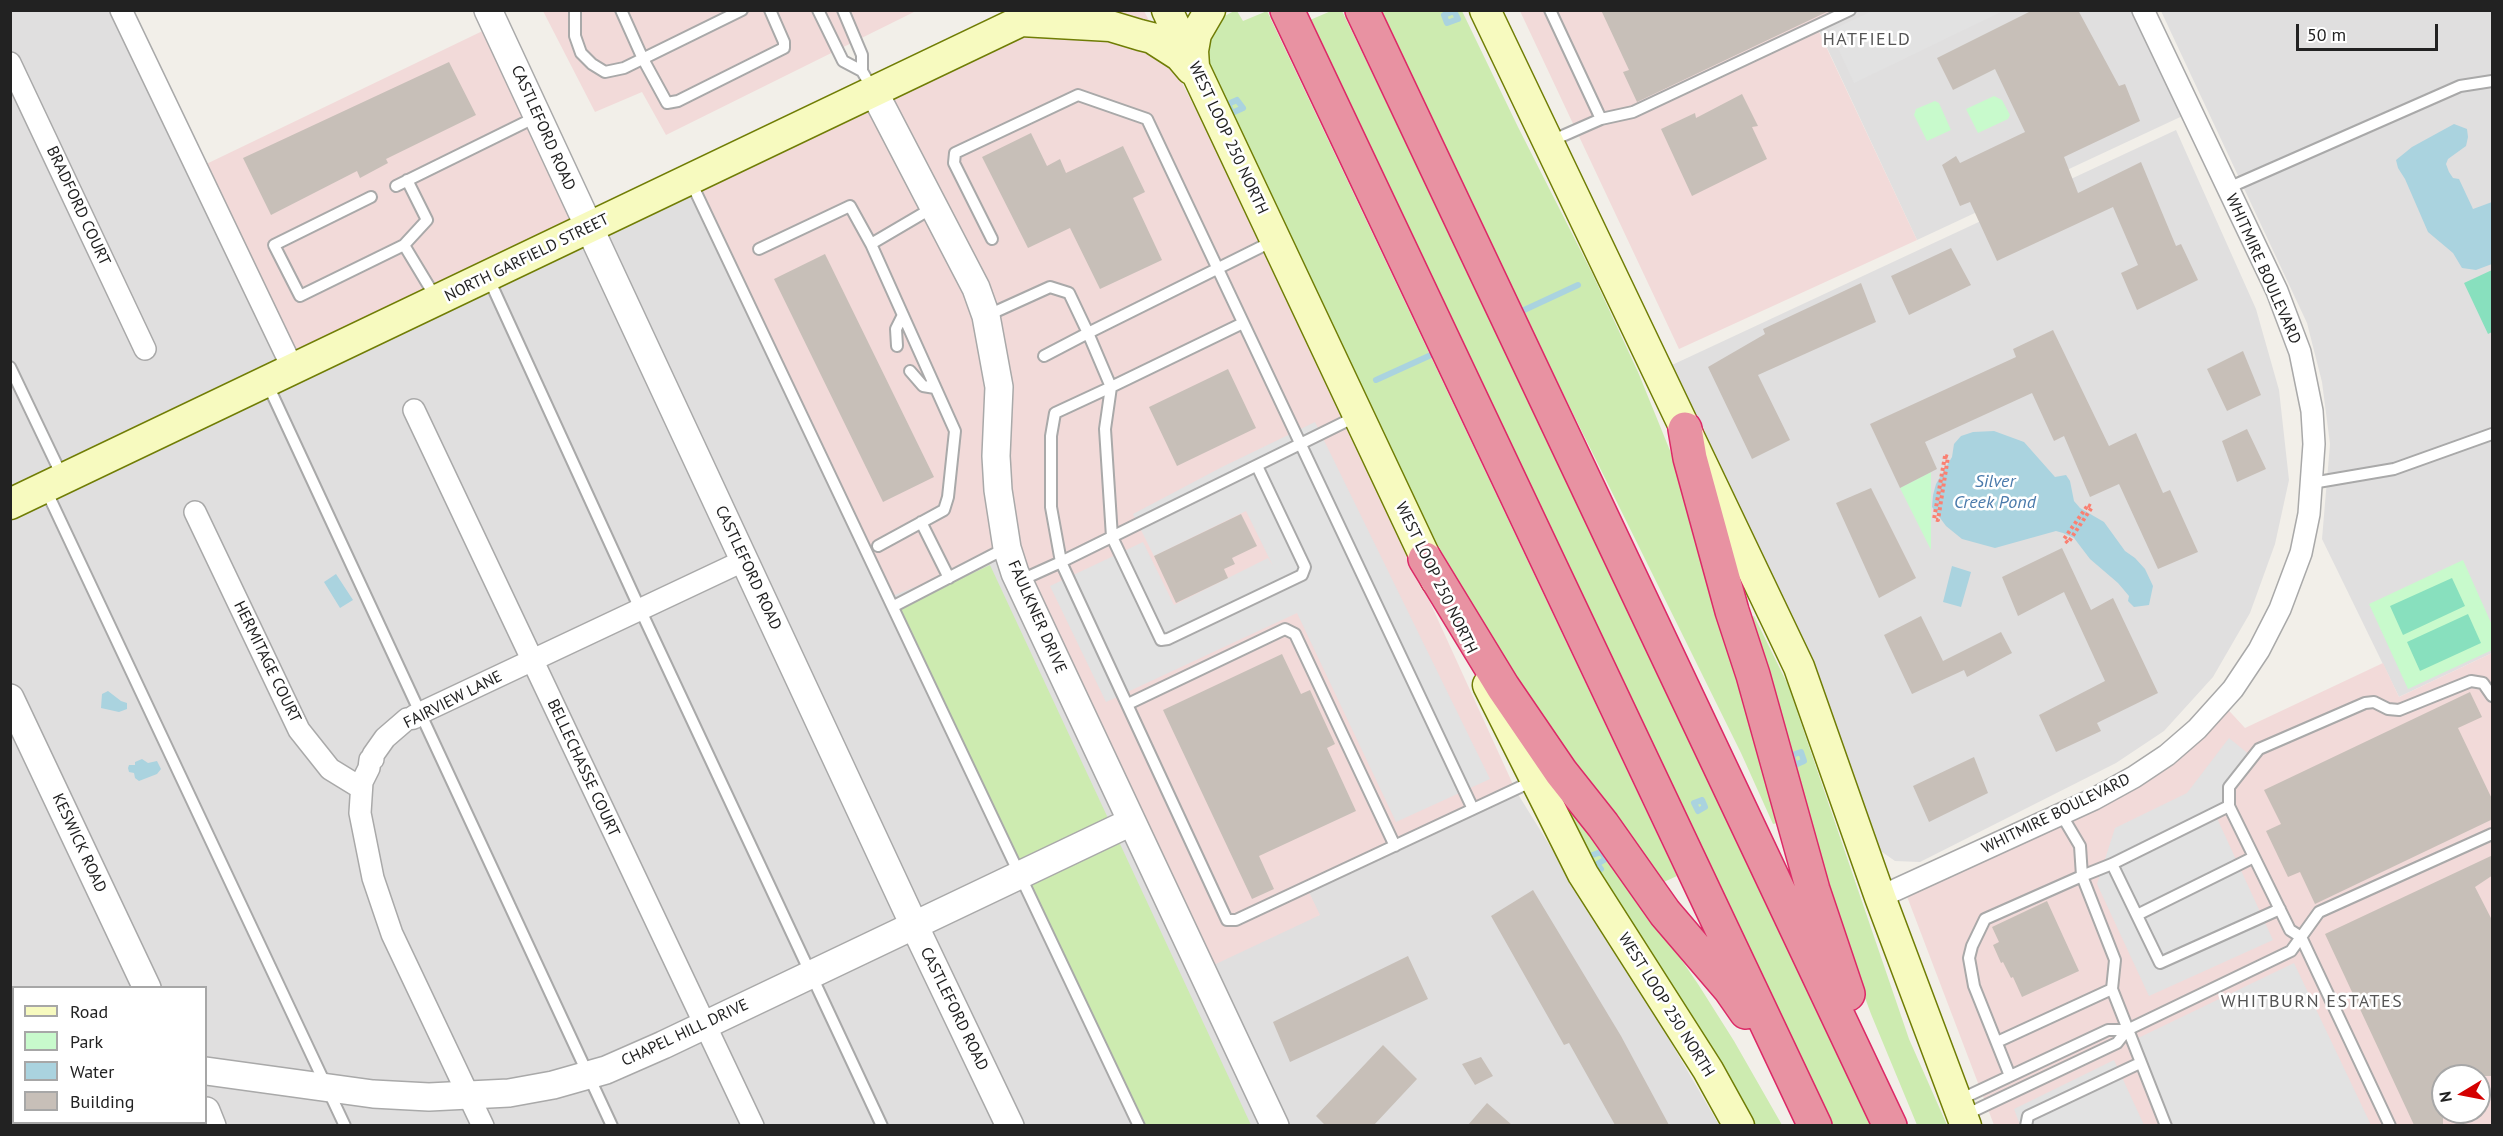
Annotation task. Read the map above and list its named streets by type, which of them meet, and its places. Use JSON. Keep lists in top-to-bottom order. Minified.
{"streets":{"main road":["WEST LOOP 250 NORTH","NORTH GARFIELD STREET"],"street":["CASTLEFORD ROAD","BRADFORD COURT","WHITMIRE BOULEVARD","FAULKNER DRIVE","HERMITAGE COURT","FAIRVIEW LANE","BELLECHASSE COURT","KESWICK ROAD","CHAPEL HILL DRIVE"]},"crossings":[["CASTLEFORD ROAD","NORTH GARFIELD STREET"],["CASTLEFORD ROAD","FAIRVIEW LANE"],["CASTLEFORD ROAD","CHAPEL HILL DRIVE"],["NORTH GARFIELD STREET","FAULKNER DRIVE"],["FAULKNER DRIVE","CHAPEL HILL DRIVE"],["HERMITAGE COURT","FAIRVIEW LANE"],["FAIRVIEW LANE","BELLECHASSE COURT"],["FAIRVIEW LANE","CHAPEL HILL DRIVE"],["BELLECHASSE COURT","CHAPEL HILL DRIVE"]],"districts":["HATFIELD","WHITBURN ESTATES"],"water":["Silver Creek Pond"],"legend":["Road","Park","Water","Building"],"scale_bar":"50 m","north":"left"}
